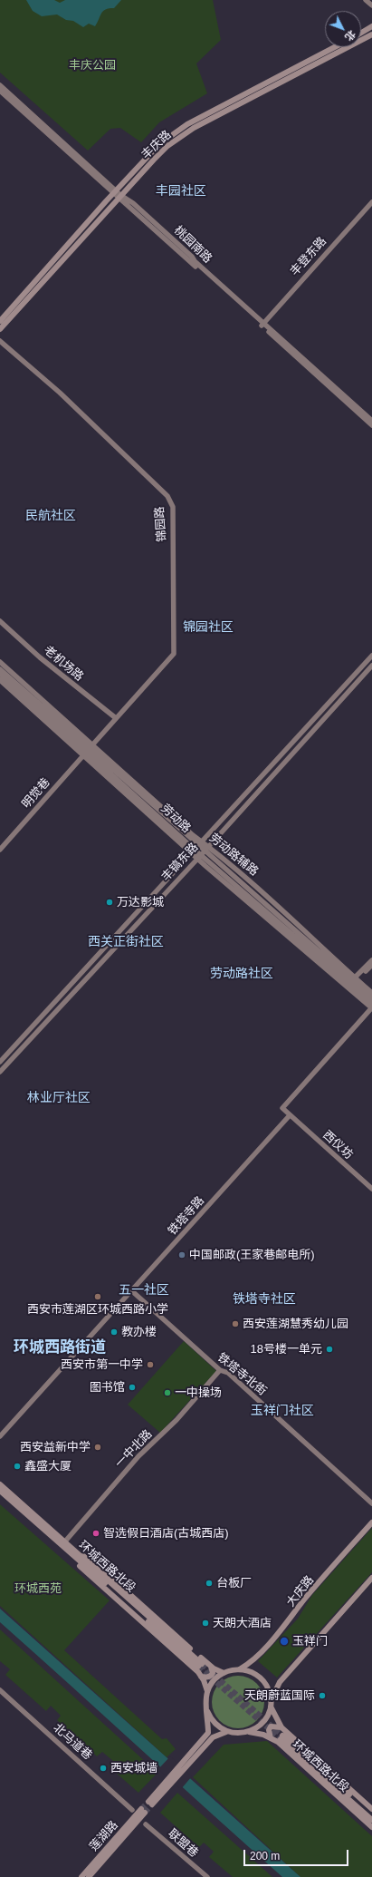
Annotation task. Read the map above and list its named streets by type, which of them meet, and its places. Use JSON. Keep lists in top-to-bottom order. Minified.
{"streets":{"main road":["丰庆路","环城西路北段","大庆路","莲湖路"],"street":["桃园南路","丰登东路","锦园路","老机场路","明觉巷","劳动路","丰镐东路","西仪坊","铁塔寺路","铁塔寺北街","一中北路","北马道巷","联盟巷"]},"crossings":[["丰庆路","桃园南路"],["桃园南路","丰登东路"],["锦园路","老机场路"],["锦园路","明觉巷"],["锦园路","劳动路"],["明觉巷","劳动路"],["劳动路","丰镐东路"],["西仪坊","铁塔寺路"],["铁塔寺路","铁塔寺北街"],["铁塔寺北街","一中北路"],["一中北路","环城西路北段"],["环城西路北段","大庆路"]],"districts":["丰园社区","民航社区","锦园社区","西关正街社区","劳动路社区","林业厅社区","五一社区","铁塔寺社区","环城西路街道","玉祥门社区"],"parks":["丰庆公园","环城西苑"],"places":["万达影城","中国邮政(王家巷邮电所)","西安市莲湖区环城西路小学","西安莲湖慧秀幼儿园","教办楼","18号楼一单元","西安市第一中学","图书馆","一中操场","西安益新中学","鑫盛大厦","智选假日酒店(古城西店)","台板厂","天朗大酒店","玉祥门","天朗蔚蓝国际","西安城墙"],"scale_bar":"200 m","north":"bottom right"}
